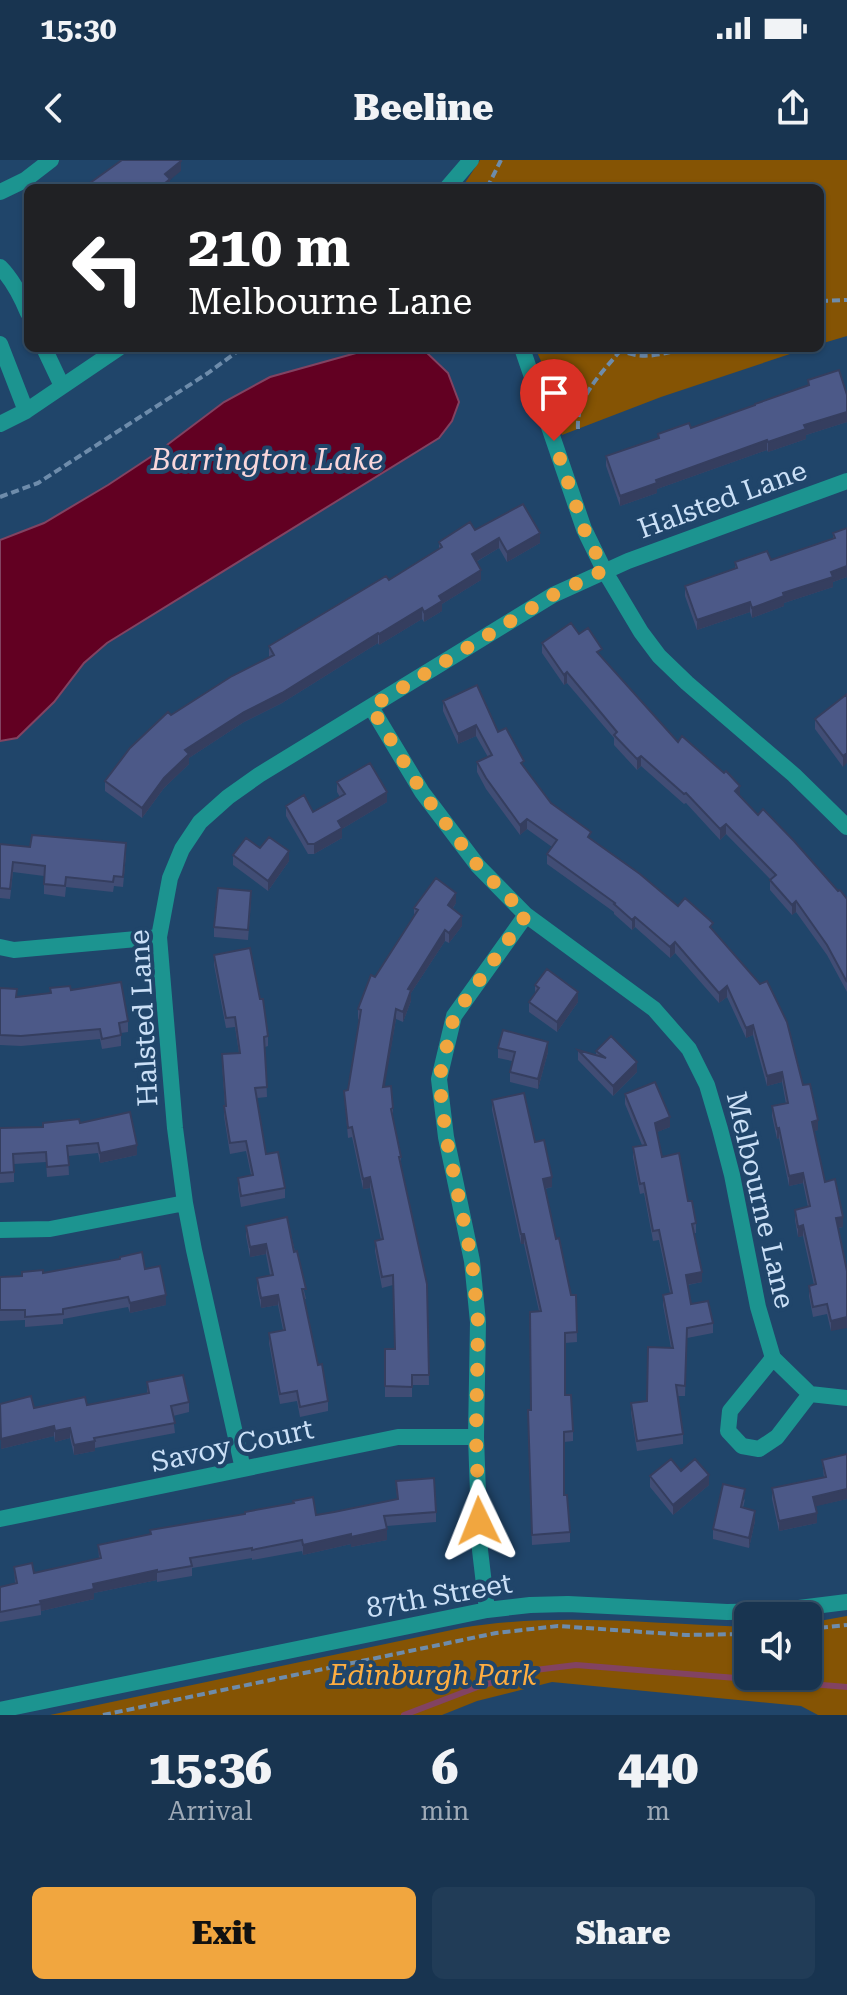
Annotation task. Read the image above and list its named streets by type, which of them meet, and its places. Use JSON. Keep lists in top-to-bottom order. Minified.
{"streets":{"street":["Halsted Lane","Melbourne Lane","Savoy Court","87th Street"]},"crossings":[["Halsted Lane","Melbourne Lane"],["Halsted Lane","Savoy Court"]],"water":["Barrington Lake"],"parks":["Edinburgh Park"],"page":{"status":"15:30","header":"Beeline","turn":["210 m","Melbourne Lane"],"eta":["15:36","Arrival","6","min","440","m"],"buttons":["Exit","Share"]}}
